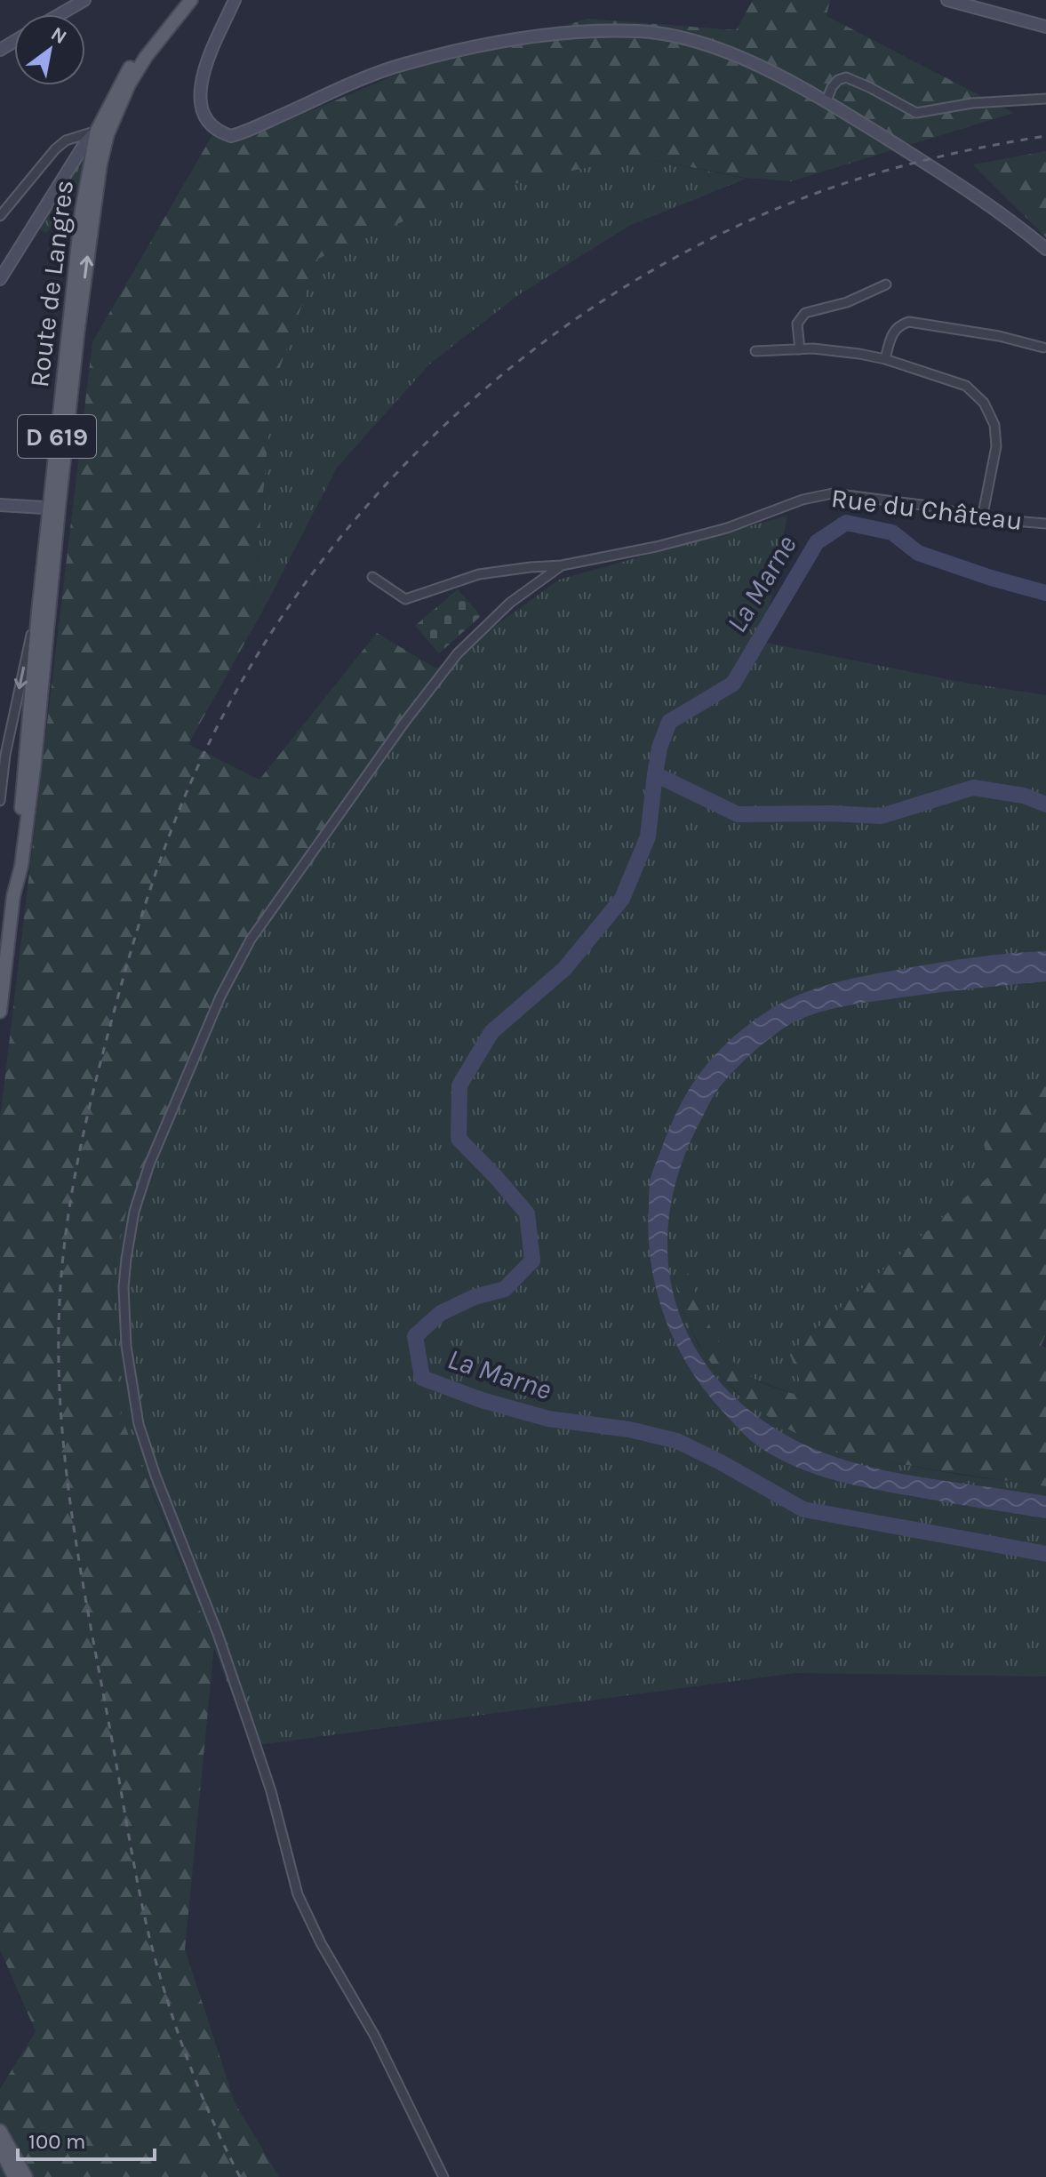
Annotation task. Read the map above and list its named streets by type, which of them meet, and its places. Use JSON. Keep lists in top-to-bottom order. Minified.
{"streets":{"main road":["Route de Langres","D 619"],"street":["Rue du Château"]},"crossings":[["Route de Langres","D 619"]],"water":["La Marne"],"scale_bar":"100 m","north":"top right"}
